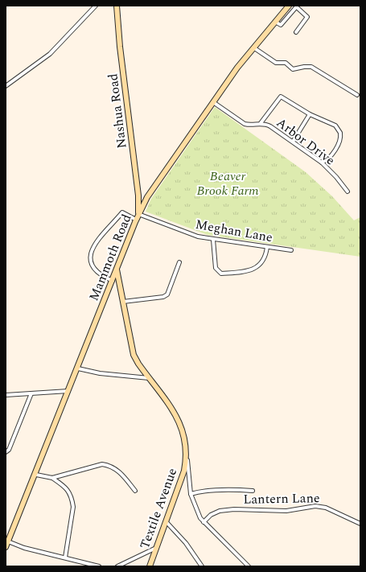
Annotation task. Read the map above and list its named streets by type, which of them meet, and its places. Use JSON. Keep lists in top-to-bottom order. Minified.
{"streets":{"main road":["Nashua Road","Mammoth Road","Textile Avenue"],"street":["Arbor Drive","Meghan Lane","Lantern Lane"]},"crossings":[["Nashua Road","Meghan Lane"],["Nashua Road","Mammoth Road"],["Arbor Drive","Mammoth Road"],["Meghan Lane","Mammoth Road"],["Mammoth Road","Textile Avenue"]],"parks":["Beaver Brook Farm"]}
